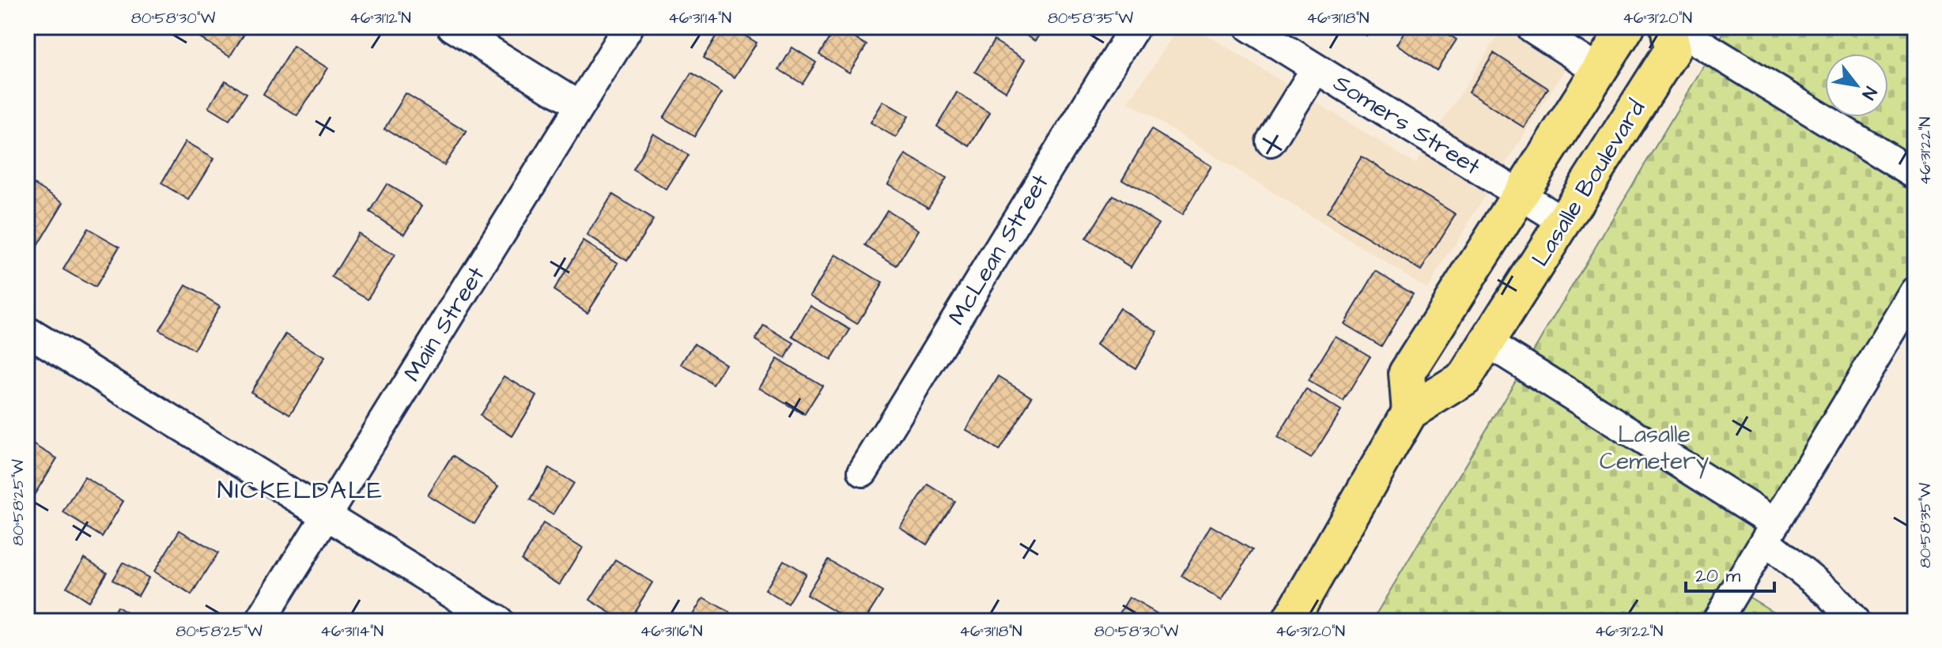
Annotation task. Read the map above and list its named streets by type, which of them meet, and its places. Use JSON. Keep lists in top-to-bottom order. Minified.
{"streets":{"main road":["Lasalle Boulevard"],"street":["Somers Street","McLean Street","Main Street"]},"crossings":[["Somers Street","Lasalle Boulevard"]],"districts":["NICKELDALE"],"parks":["Lasalle Cemetery"],"scale_bar":"20 m","north":"bottom right","coordinates":["80°58'30\"W","46°31'12\"N","46°31'14\"N","80°58'35\"W","46°31'18\"N","46°31'20\"N","46°31'22\"N","80°58'25\"W","46°31'16\"N"]}
